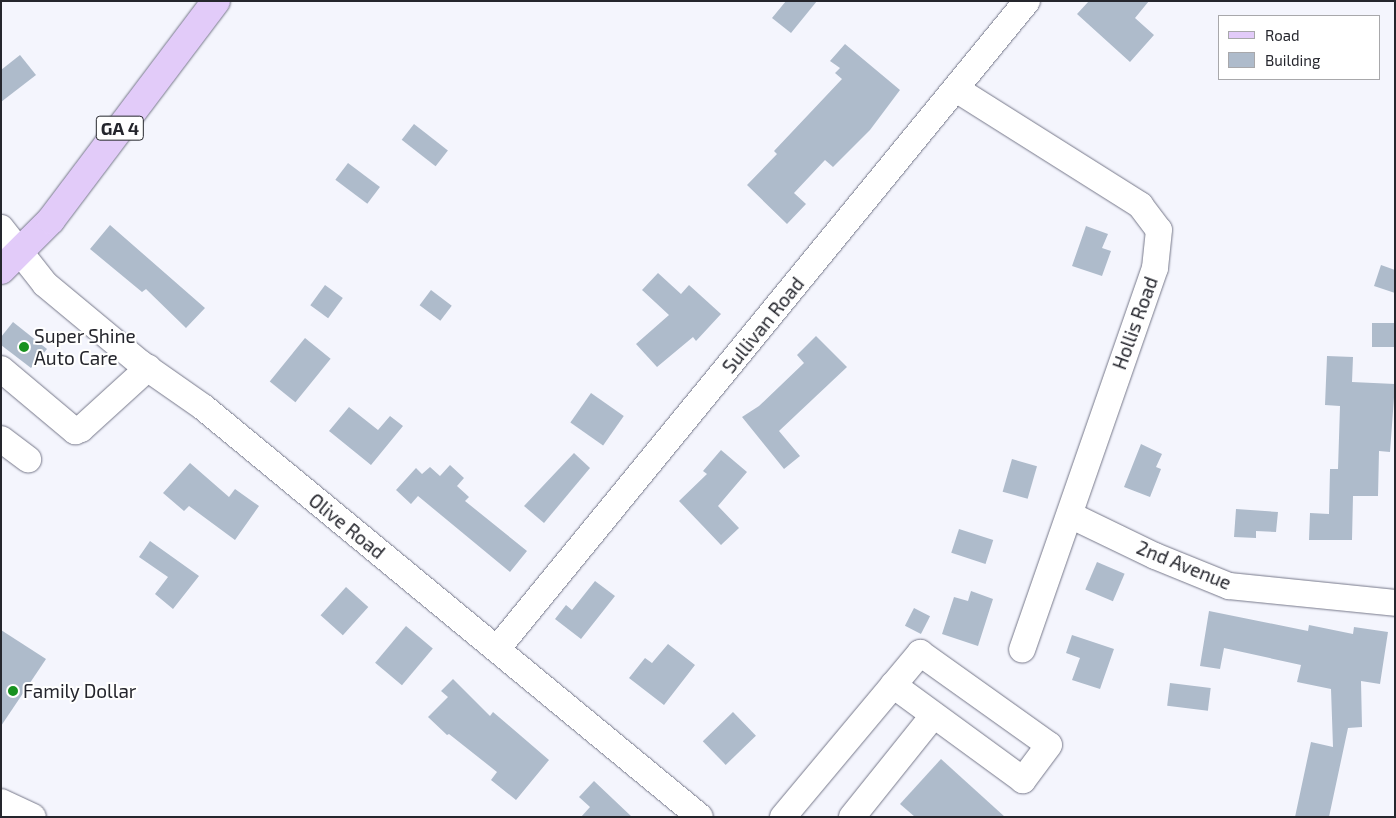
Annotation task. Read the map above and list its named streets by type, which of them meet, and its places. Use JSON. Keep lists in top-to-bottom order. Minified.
{"streets":{"main road":["GA 4"],"street":["Hollis Road","Sullivan Road","Olive Road","2nd Avenue"]},"crossings":[["GA 4","Olive Road"],["Hollis Road","Sullivan Road"],["Hollis Road","2nd Avenue"],["Sullivan Road","Olive Road"]],"places":["Super Shine Auto Care","Family Dollar"],"legend":["Road","Building"]}
